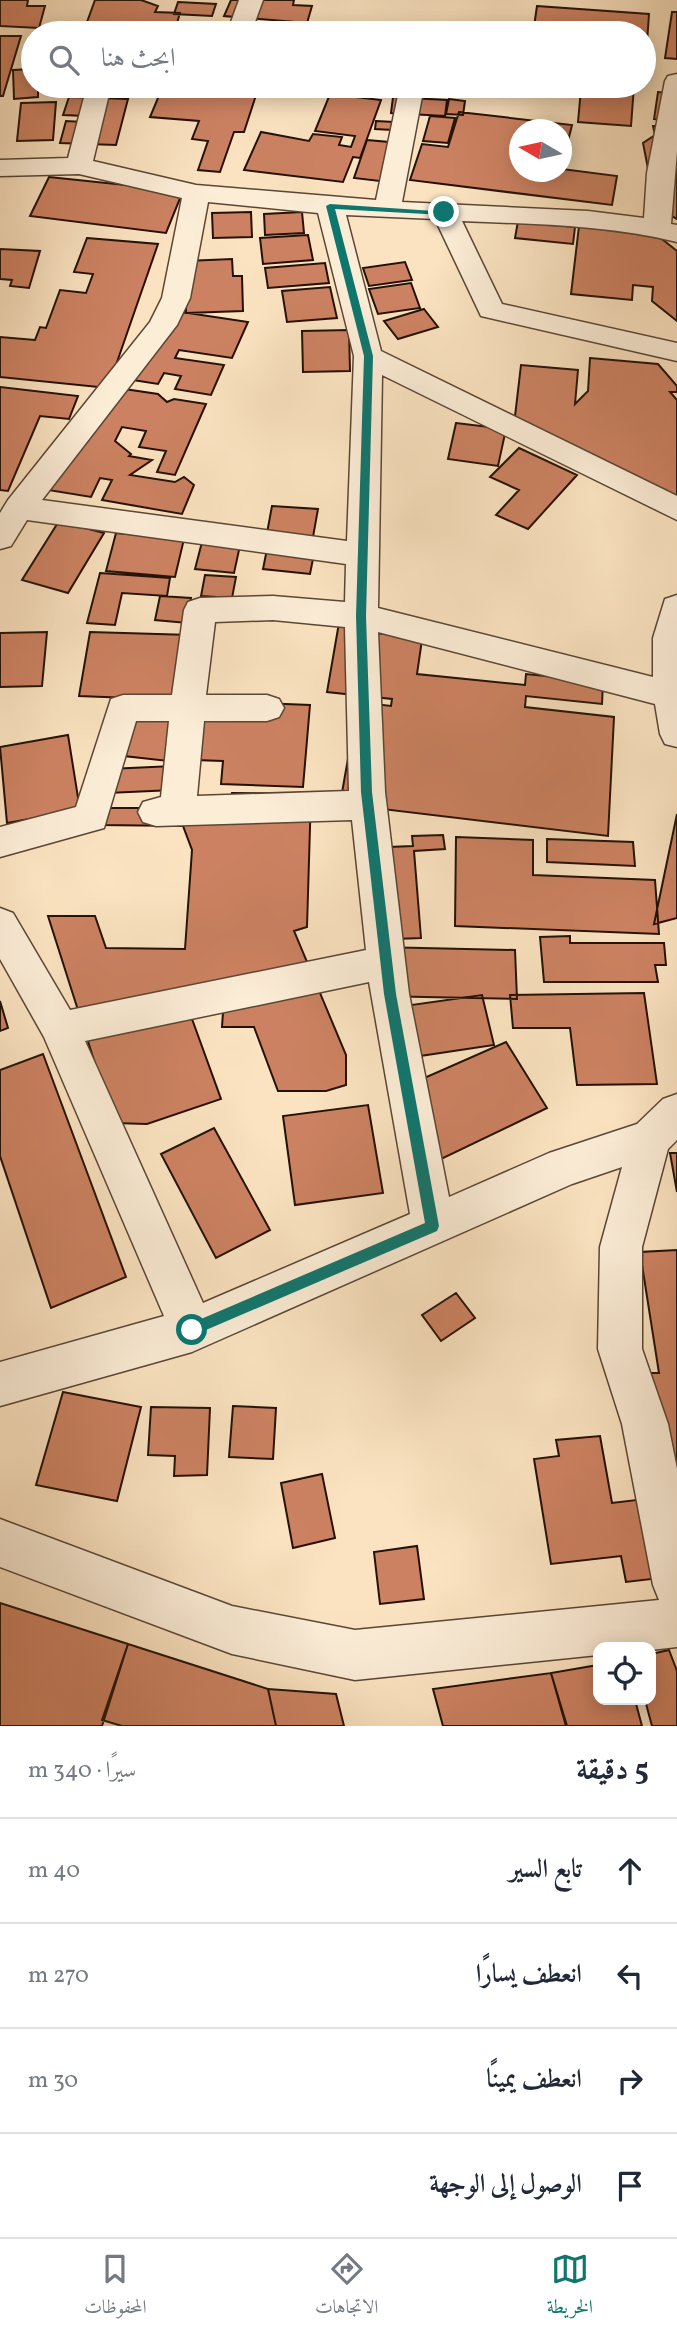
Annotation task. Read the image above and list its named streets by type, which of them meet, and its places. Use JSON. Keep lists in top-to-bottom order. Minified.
{"north":"left","page":{"search":"ابحث هنا","heading":["5 دقيقة","سيرًا · 340 m"],"list":[["تابع السير","40 m"],["انعطف يسارًا","270 m"],["انعطف يمينًا","30 m"],"الوصول إلى الوجهة"],"nav":["الخريطة","الاتجاهات","المحفوظات"]}}
